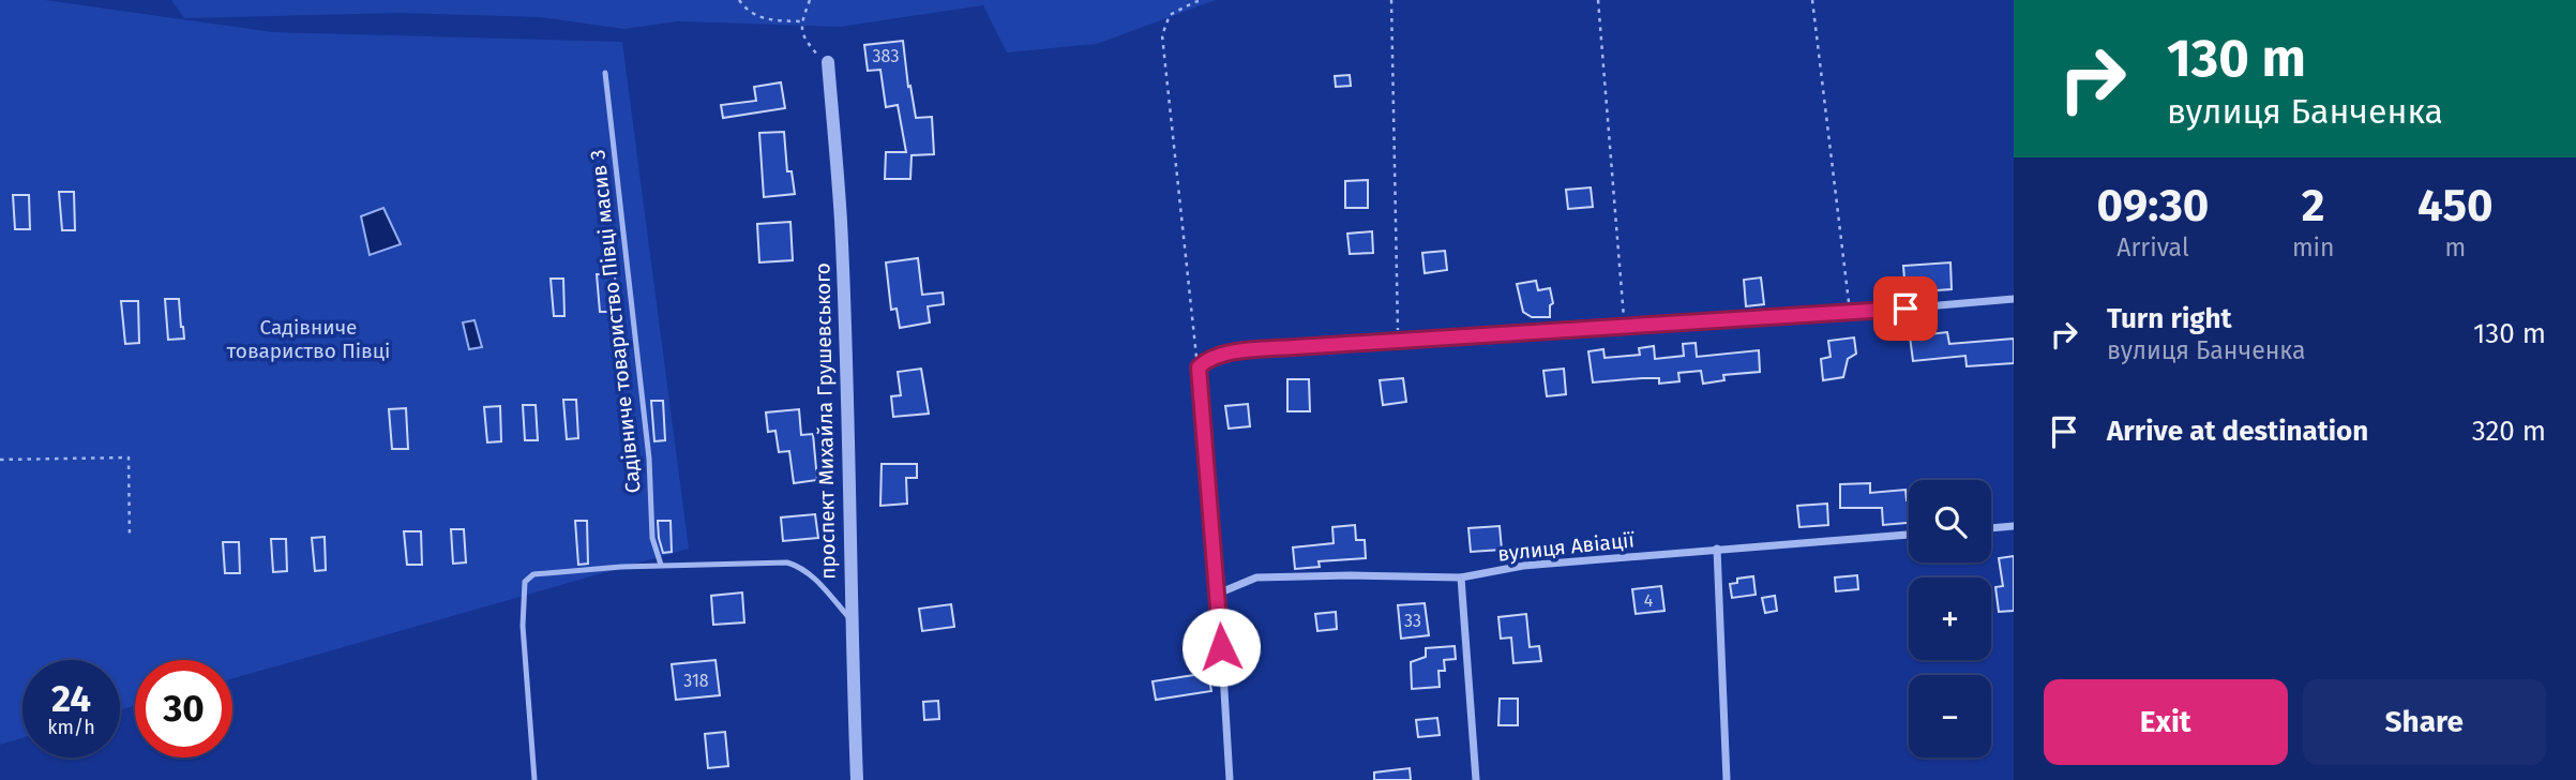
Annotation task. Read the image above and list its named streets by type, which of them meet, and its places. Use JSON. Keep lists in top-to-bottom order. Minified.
{"streets":{"street":["проспект Михайла Грушевського","вулиця Авіації"],"lane":["Садівниче товариство Півці масив 3"]},"parks":["Садівниче товариство Півці"],"house_numbers":["383","4","33","318"],"page":{"turn":["130 m","вулиця Банченка"],"eta":["09:30","Arrival","2","min","450","m"],"list":[{"name":"Turn right","note":"вулиця Банченка","value":"130 m"},{"name":"Arrive at destination","value":"320 m"}],"map_buttons":["+","−"],"speed":"24 km/h","limit":"30","buttons":["Exit","Share"]}}
